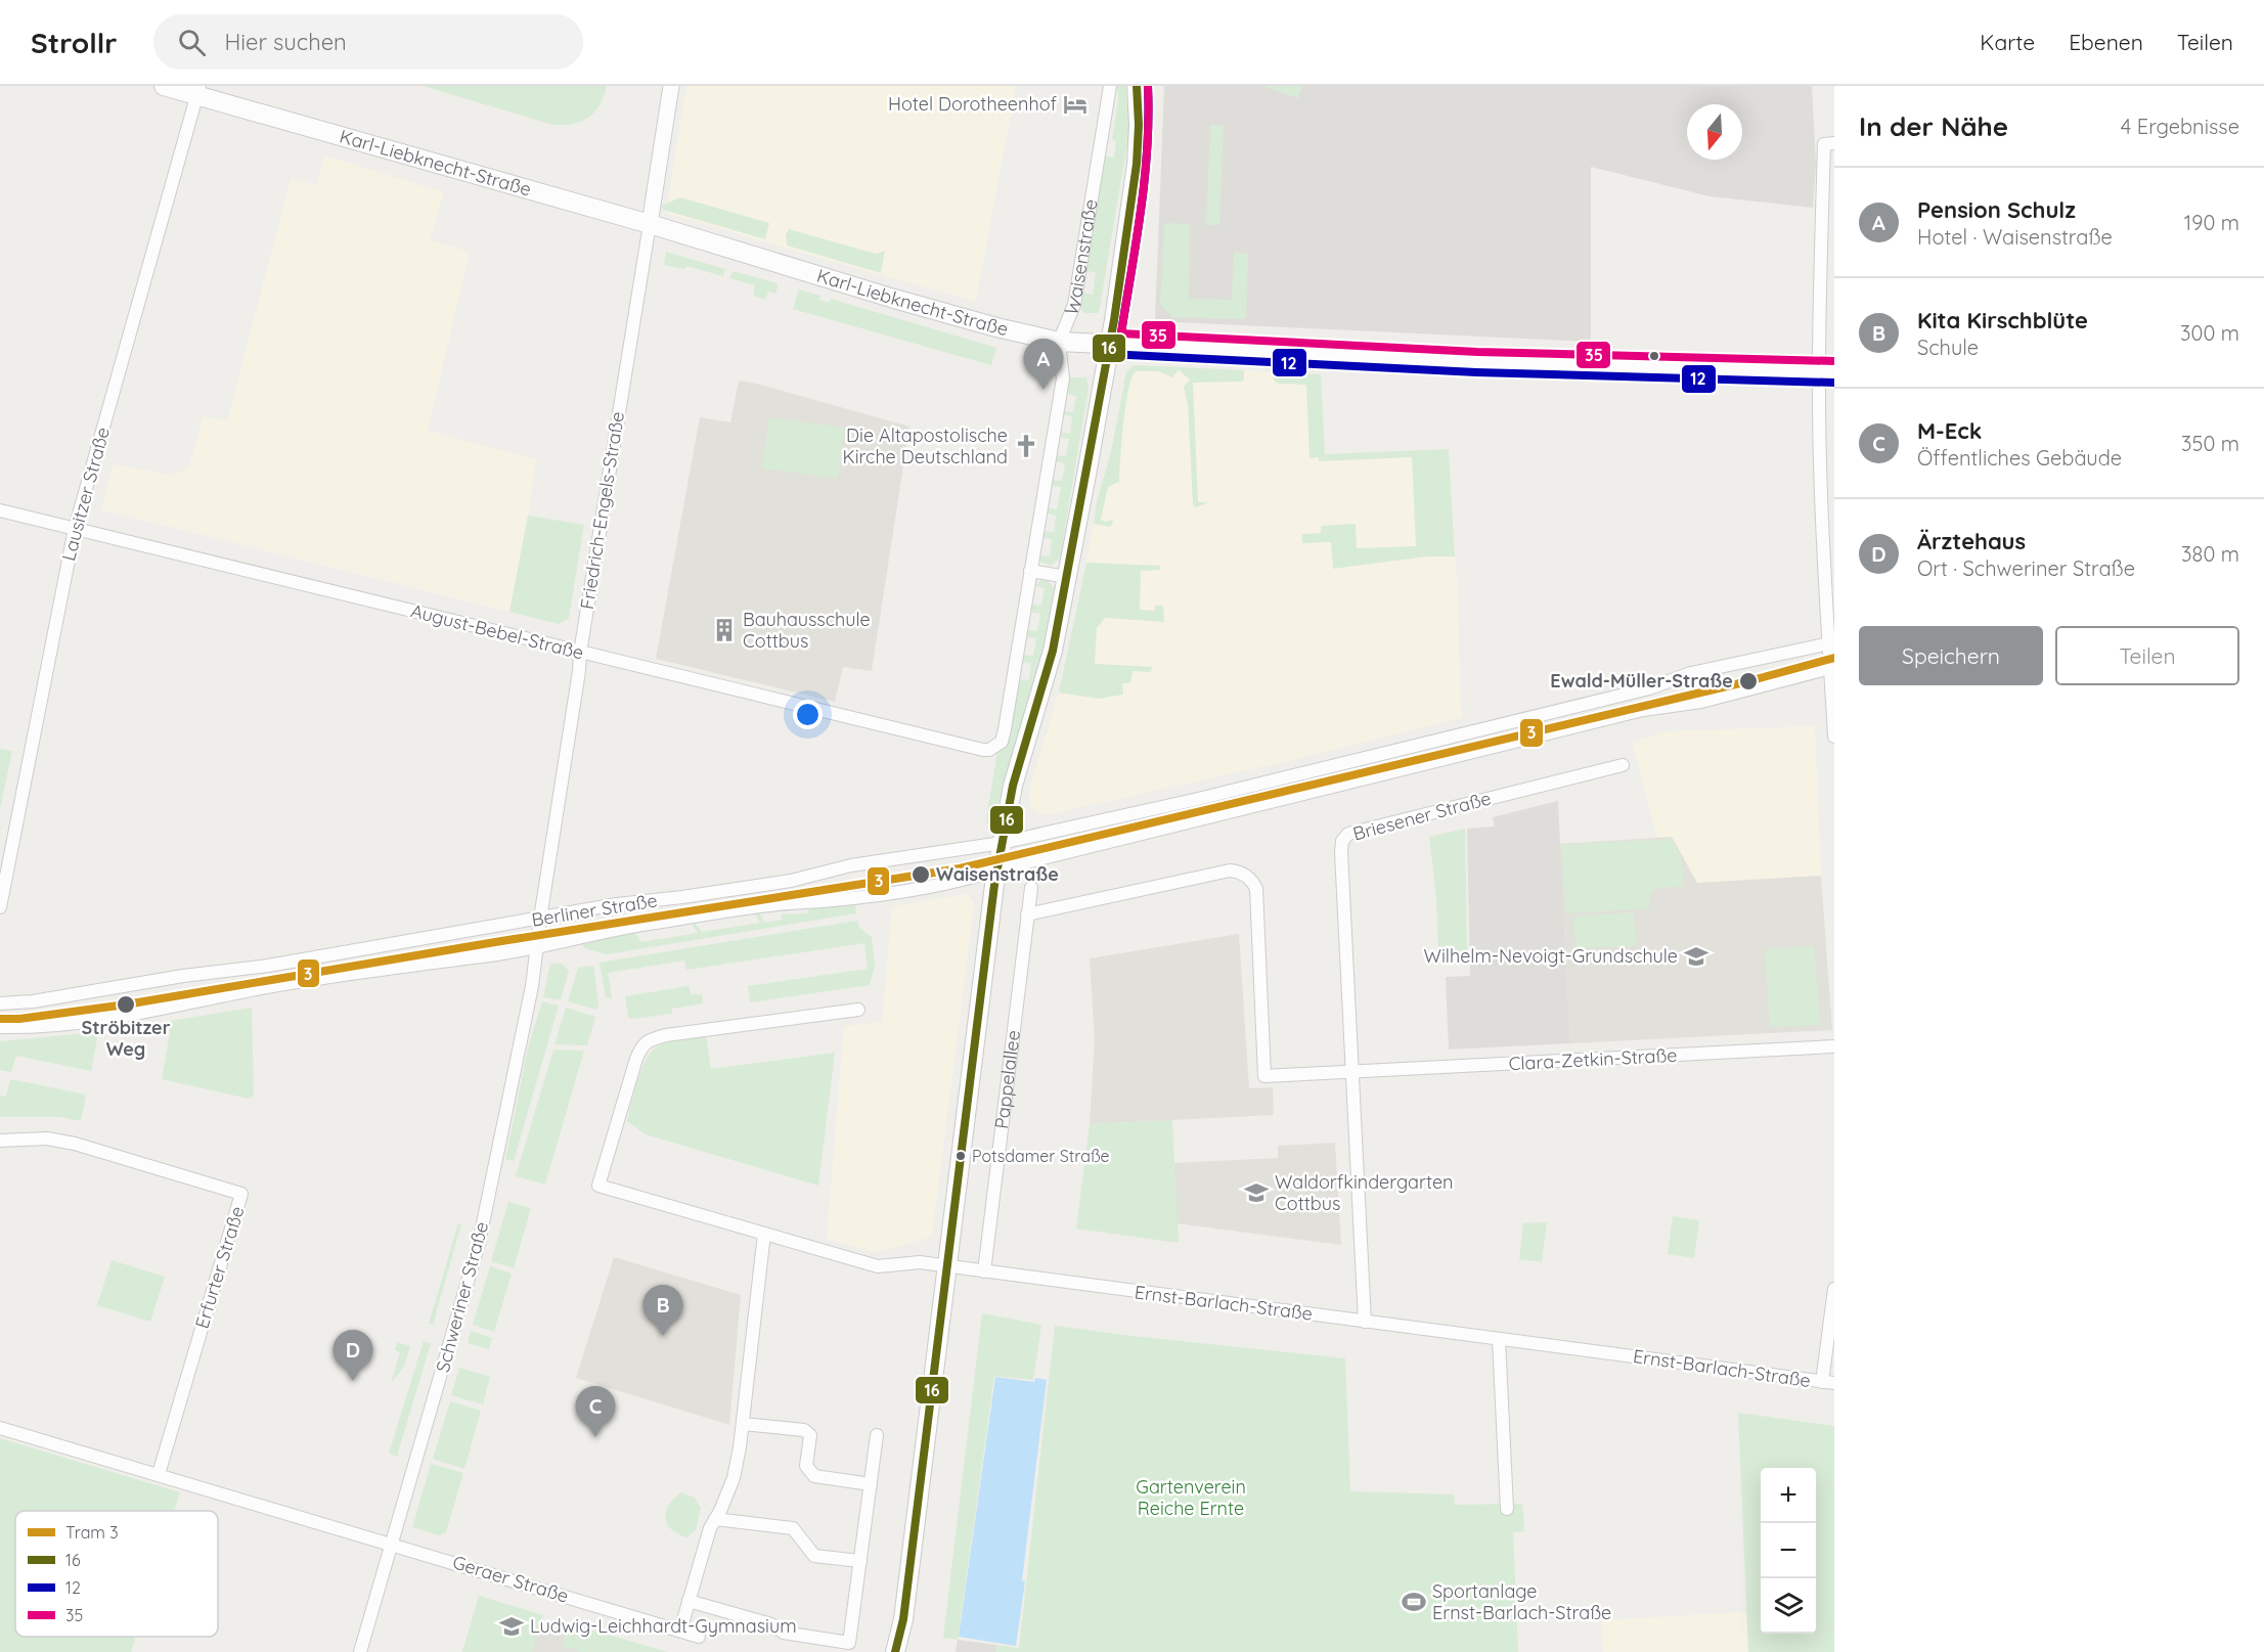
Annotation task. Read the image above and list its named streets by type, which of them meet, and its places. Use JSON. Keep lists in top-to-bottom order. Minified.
{"streets":{"main road":["Karl-Liebknecht-Straße","Pappelallee"],"street":["Waisenstraße","Lausitzer Straße","Friedrich-Engels-Straße","August-Bebel-Straße","Briesener Straße","Berliner Straße","Clara-Zetkin-Straße","Erfurter Straße","Schweriner Straße","Ernst-Barlach-Straße","Geraer Straße"]},"crossings":[["Karl-Liebknecht-Straße","Waisenstraße"],["Karl-Liebknecht-Straße","Lausitzer Straße"],["Karl-Liebknecht-Straße","Friedrich-Engels-Straße"],["Waisenstraße","August-Bebel-Straße"],["Lausitzer Straße","August-Bebel-Straße"],["Friedrich-Engels-Straße","August-Bebel-Straße"],["Friedrich-Engels-Straße","Berliner Straße"],["Friedrich-Engels-Straße","Schweriner Straße"],["Briesener Straße","Clara-Zetkin-Straße"],["Briesener Straße","Ernst-Barlach-Straße"],["Berliner Straße","Pappelallee"],["Berliner Straße","Schweriner Straße"],["Pappelallee","Ernst-Barlach-Straße"],["Schweriner Straße","Geraer Straße"]],"parks":["Gartenverein Reiche Ernte"],"places":{"hotel":["Hotel Dorotheenhof"],"church":["Die Altapostolische Kirche Deutschland"],"building":["Bauhausschule Cottbus"],"other":["Ewald-Müller-Straße","Waisenstraße","Ströbitzer Weg","Potsdamer Straße"],"school or university":["Wilhelm-Nevoigt-Grundschule","Waldorfkindergarten Cottbus","Ludwig-Leichhardt-Gymnasium"],"sports":["Sportanlage Ernst-Barlach-Straße"]},"lines":["transit line 16","transit line 12","transit line 35","tram line 3"],"legend":["Tram 3","16","12","35"],"north":"bottom","page":{"header":"Strollr","search":"Hier suchen","nav":["Karte","Ebenen","Teilen"],"heading":["In der Nähe","4 Ergebnisse"],"list":[{"mark":"A","name":"Pension Schulz","note":"Hotel · Waisenstraße","value":"190 m"},{"mark":"B","name":"Kita Kirschblüte","note":"Schule","value":"300 m"},{"mark":"C","name":"M-Eck","note":"Öffentliches Gebäude","value":"350 m"},{"mark":"D","name":"Ärztehaus","note":"Ort · Schweriner Straße","value":"380 m"}],"pins":["A","B","D","C"],"buttons":["Speichern","Teilen"],"map_buttons":["+","−"]}}
